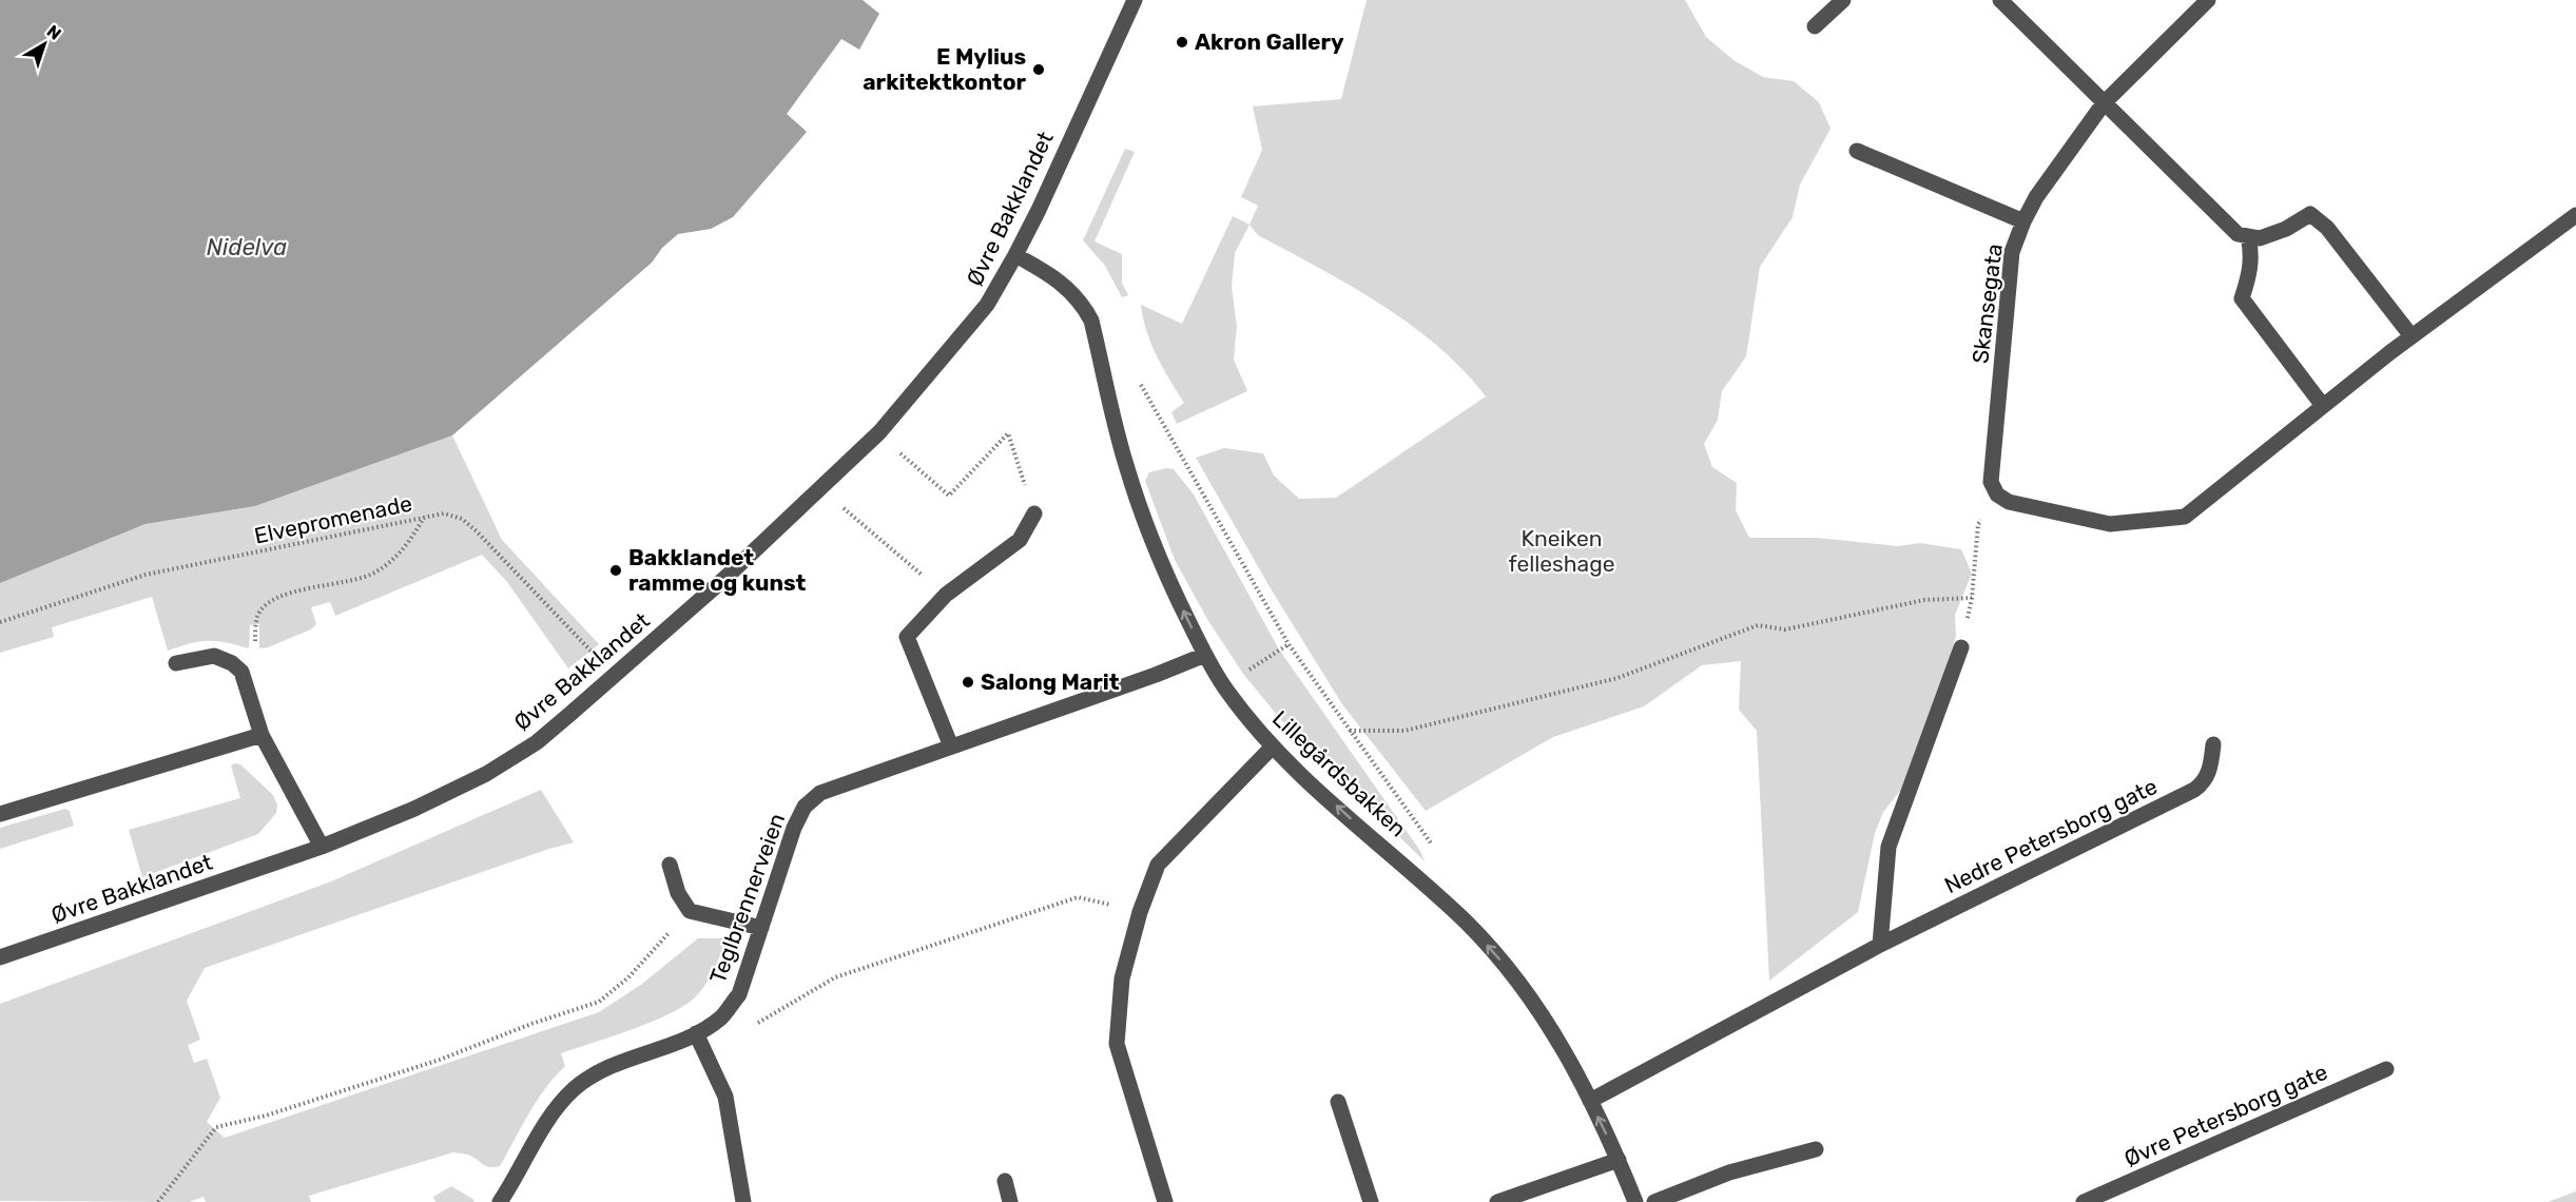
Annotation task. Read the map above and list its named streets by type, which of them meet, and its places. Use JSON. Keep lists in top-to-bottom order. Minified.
{"streets":{"street":["Øvre Bakklandet","Skansegata","Lillegårdsbakken","Nedre Petersborg gate","Teglbrennerveien","Øvre Petersborg gate"],"path":["Elvepromenade"]},"crossings":[["Øvre Bakklandet","Elvepromenade"],["Øvre Bakklandet","Lillegårdsbakken"],["Lillegårdsbakken","Nedre Petersborg gate"],["Lillegårdsbakken","Teglbrennerveien"]],"one_way":["Lillegårdsbakken"],"water":["Nidelva"],"parks":["Kneiken felleshage"],"places":["Akron Gallery","E Mylius arkitektkontor","Bakklandet ramme og kunst","Salong Marit"],"north":"top right"}
